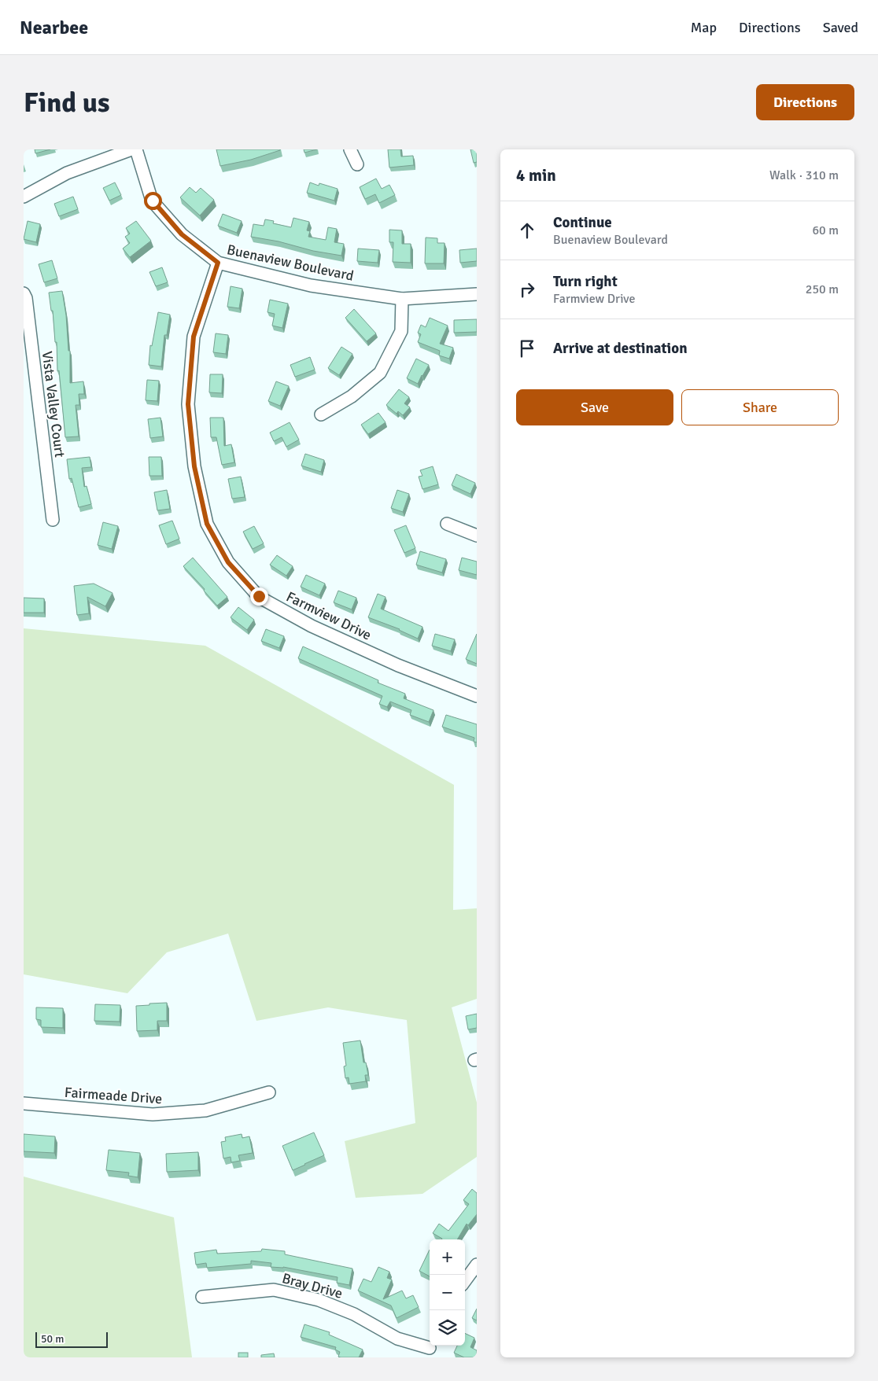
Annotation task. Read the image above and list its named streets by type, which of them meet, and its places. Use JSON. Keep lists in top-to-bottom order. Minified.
{"streets":{"street":["Buenaview Boulevard","Vista Valley Court","Farmview Drive","Fairmeade Drive","Bray Drive"]},"crossings":[["Buenaview Boulevard","Farmview Drive"]],"scale_bar":"50 m","page":{"header":"Nearbee","nav":["Map","Directions","Saved"],"buttons":["Directions",["Save","Share"]],"title":"Find us","heading":["4 min","Walk · 310 m"],"list":[["Continue","Buenaview Boulevard","60 m"],["Turn right","Farmview Drive","250 m"],"Arrive at destination"],"map_buttons":["+","−"],"scale":"50 m"}}
